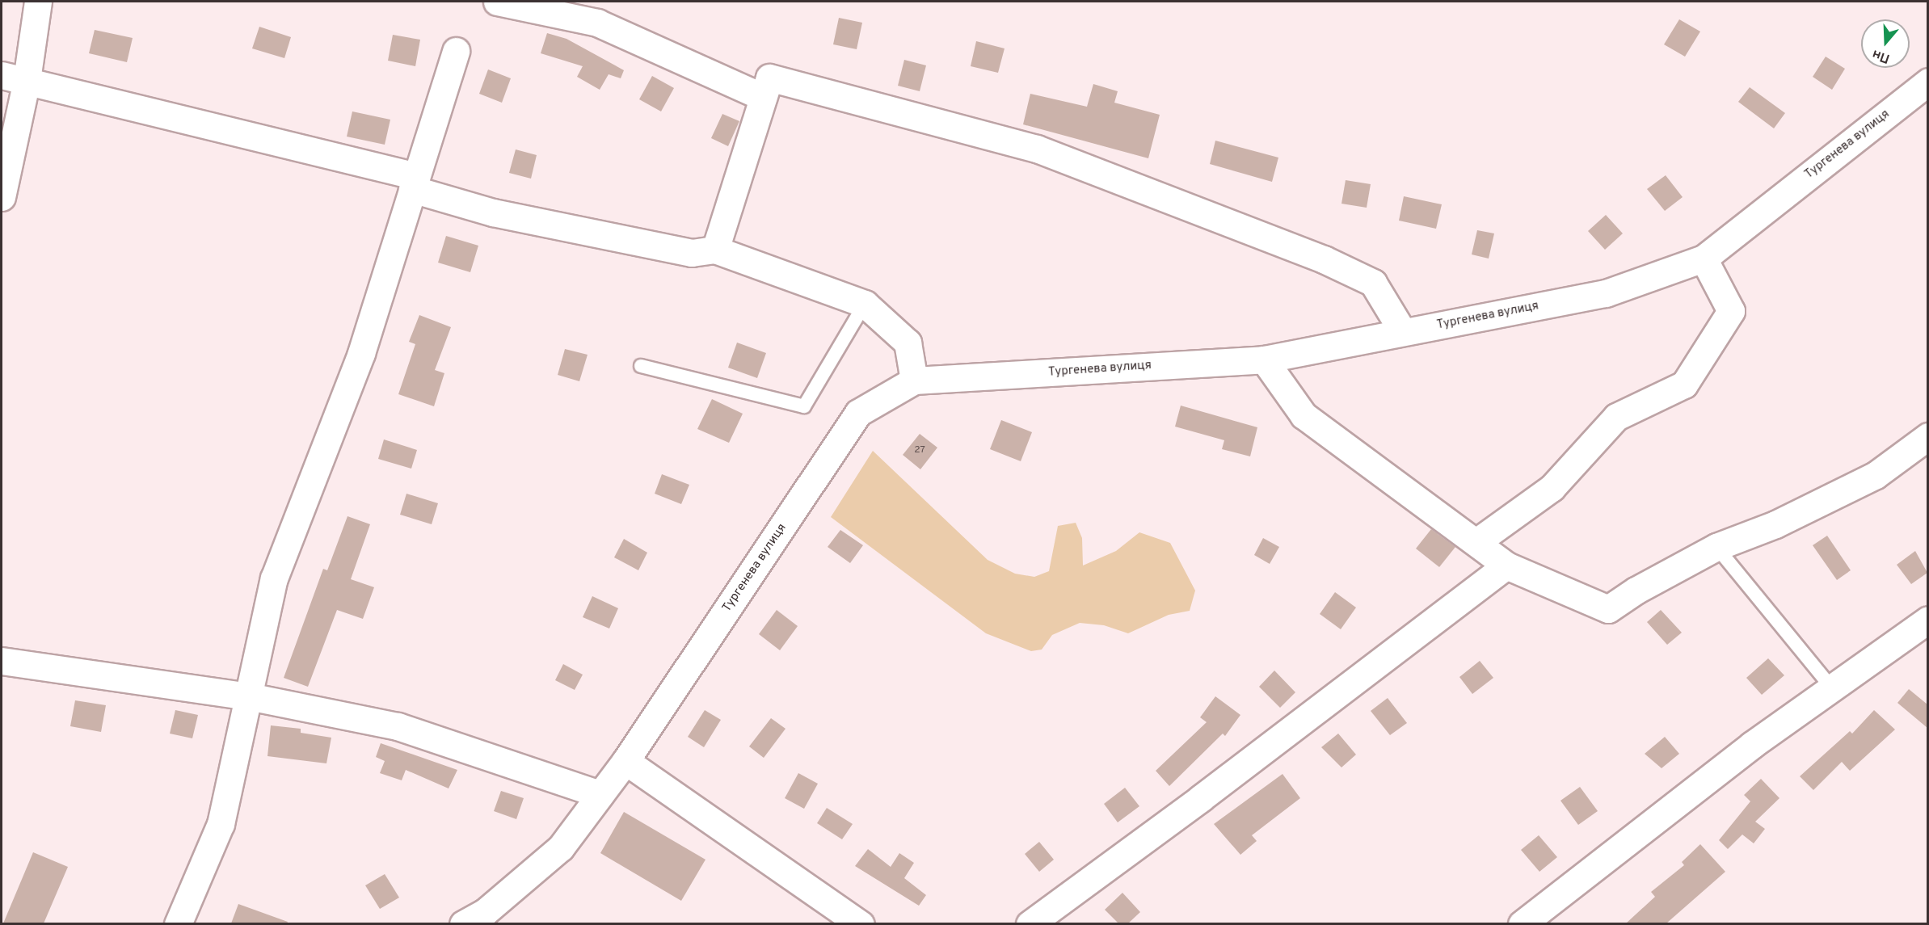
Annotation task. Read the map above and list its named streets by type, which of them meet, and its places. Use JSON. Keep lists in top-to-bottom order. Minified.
{"streets":{"street":["Тургенева вулиця"]},"house_numbers":["27"],"north":"bottom"}
